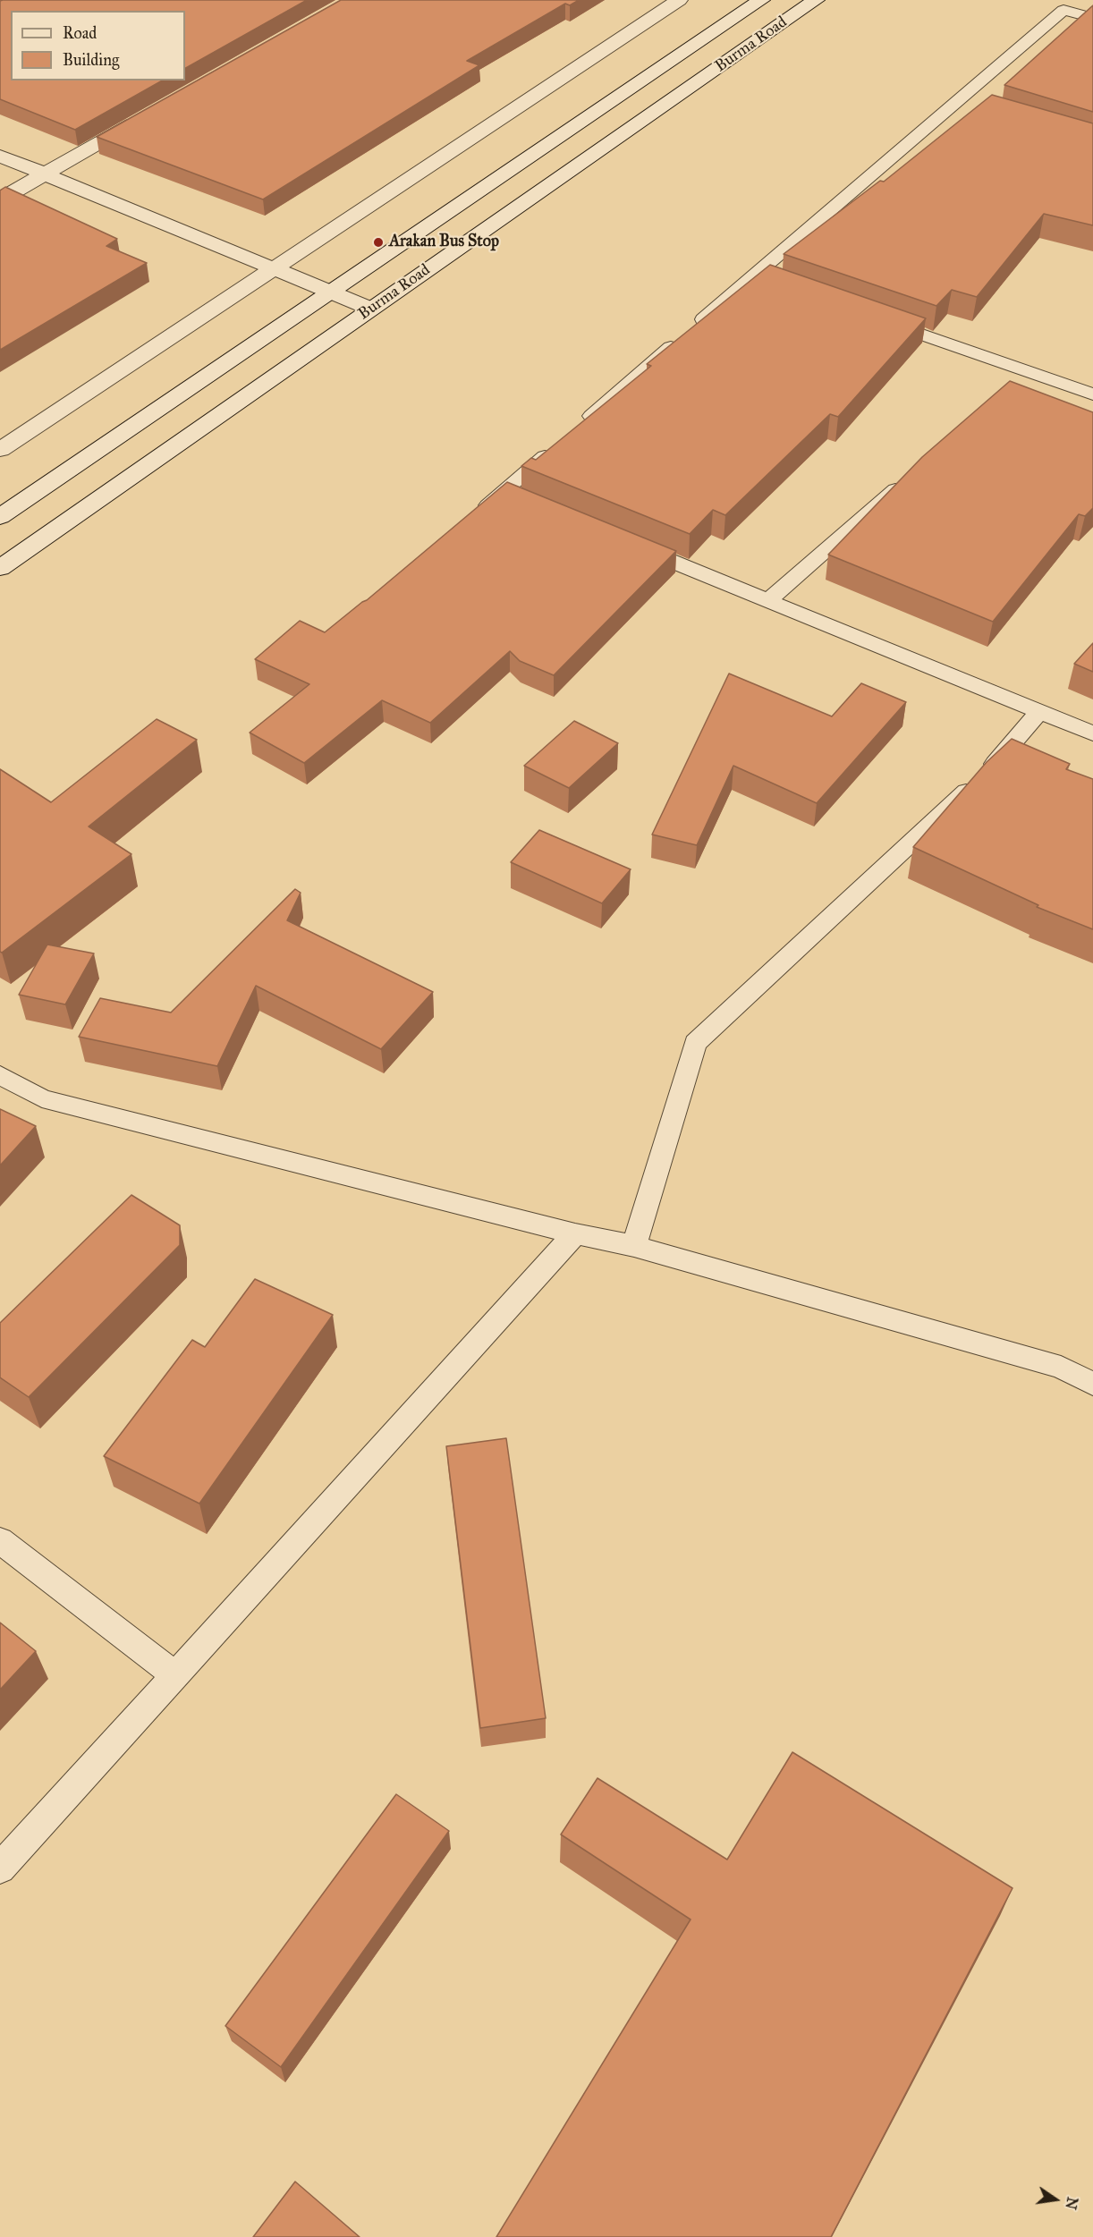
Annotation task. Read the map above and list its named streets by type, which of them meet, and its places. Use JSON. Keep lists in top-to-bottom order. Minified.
{"streets":{"main road":["Burma Road"]},"places":["Arakan Bus Stop"],"legend":["Road","Building"],"north":"right"}
